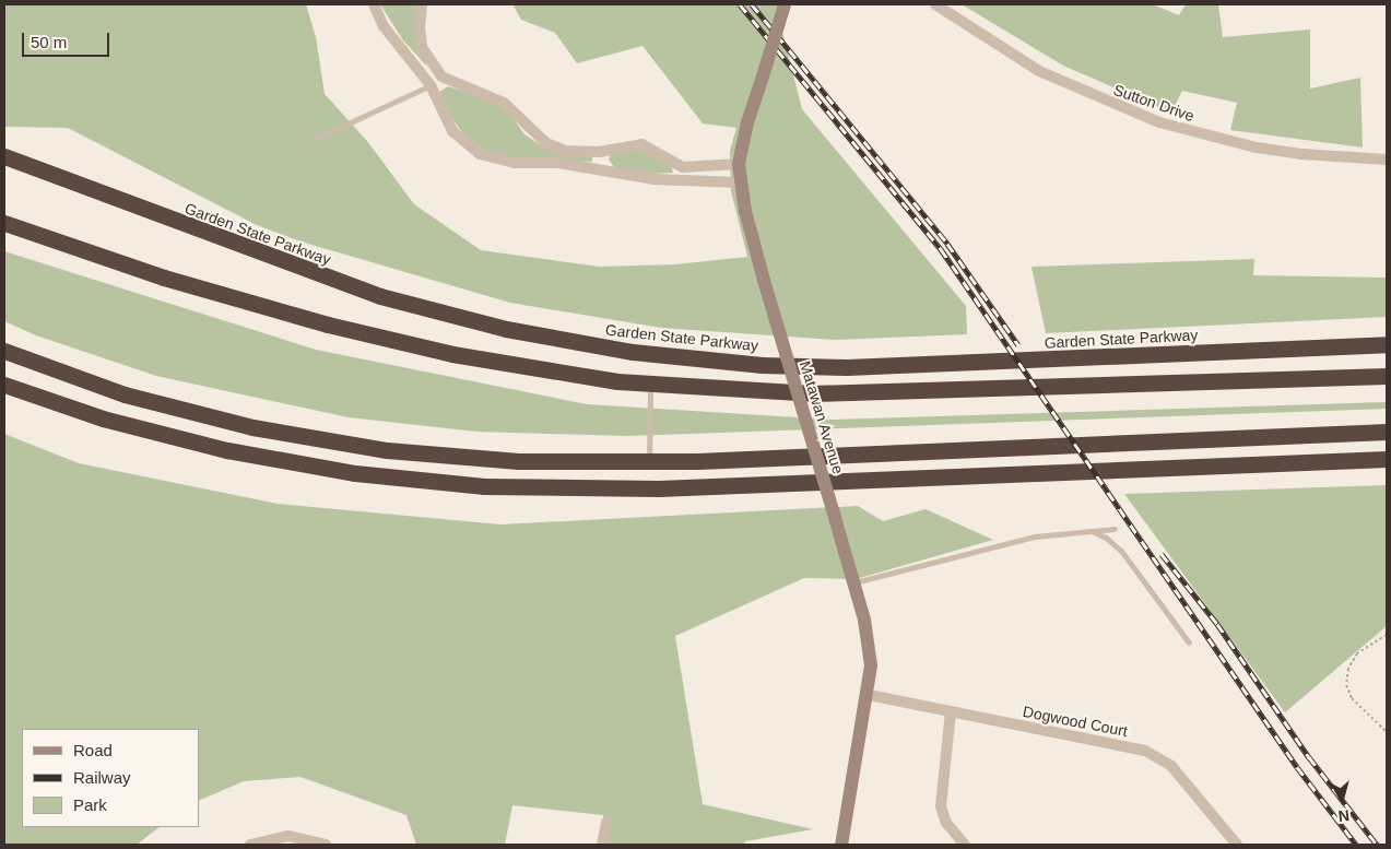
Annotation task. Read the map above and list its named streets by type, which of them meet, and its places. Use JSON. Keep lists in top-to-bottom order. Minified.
{"streets":{"highway":["Garden State Parkway"],"street":["Sutton Drive","Matawan Avenue","Dogwood Court"]},"crossings":[["Matawan Avenue","Dogwood Court"]],"legend":["Road","Railway","Park"],"scale_bar":"50 m","north":"bottom"}
